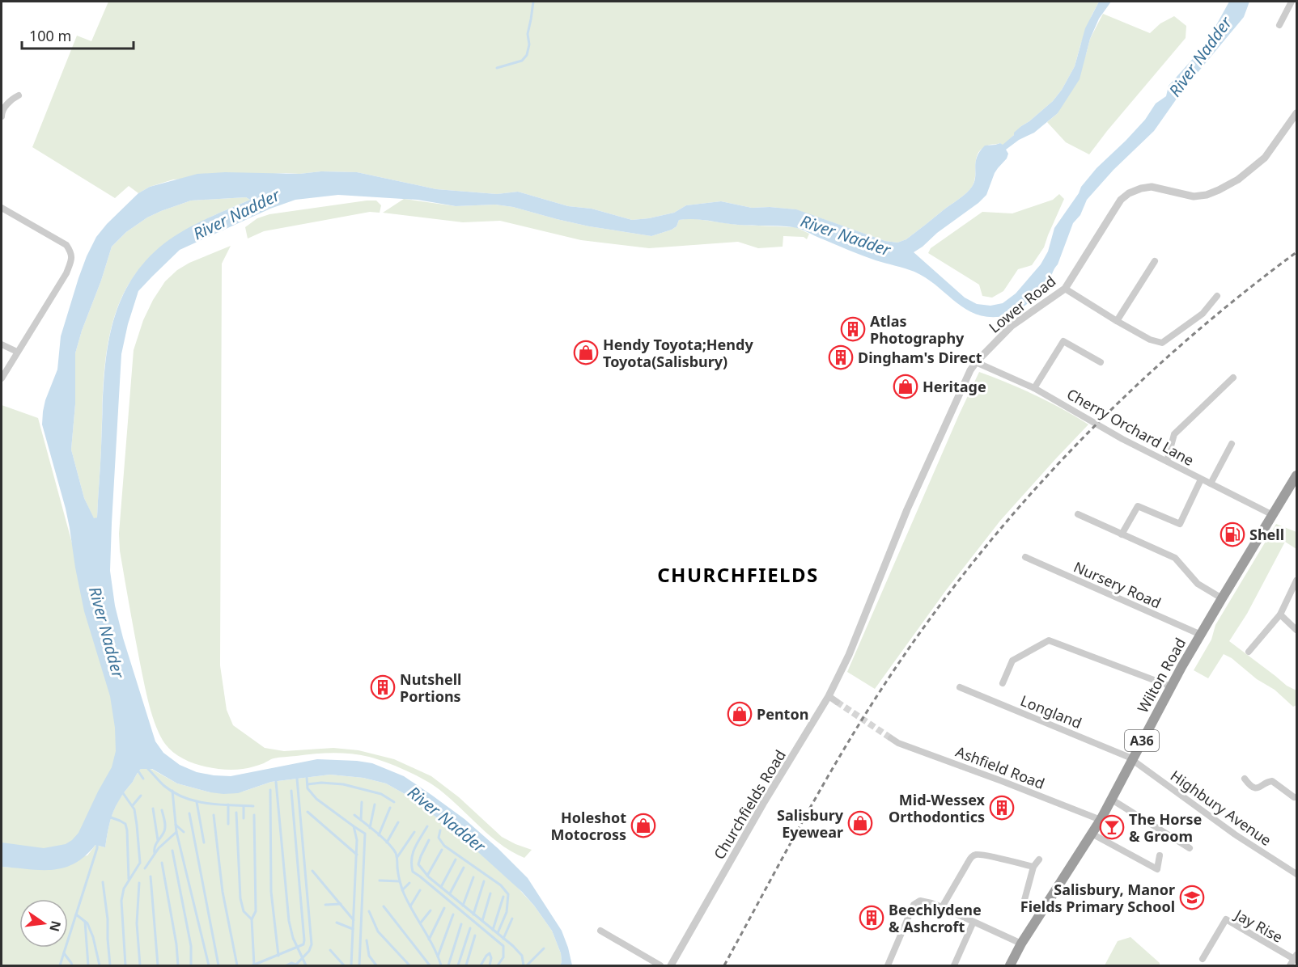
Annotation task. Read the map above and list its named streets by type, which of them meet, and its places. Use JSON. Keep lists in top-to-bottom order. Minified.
{"streets":{"highway":["Wilton Road","A36"],"street":["Lower Road","Cherry Orchard Lane","Nursery Road","Longland","Ashfield Road","Churchfields Road","Highbury Avenue","Jay Rise"]},"crossings":[["Lower Road","Cherry Orchard Lane"],["Lower Road","Churchfields Road"],["Cherry Orchard Lane","Wilton Road"],["Nursery Road","Wilton Road"],["Wilton Road","Longland"],["Wilton Road","Ashfield Road"],["Wilton Road","Highbury Avenue"],["Longland","Highbury Avenue"]],"districts":["CHURCHFIELDS"],"water":["River Nadder"],"places":{"building":["Atlas Photography","Dingham's Direct","Nutshell Portions","Mid-Wessex Orthodontics","Beechlydene & Ashcroft"],"shop":["Hendy Toyota;Hendy Toyota(Salisbury)","Heritage","Penton","Salisbury Eyewear","Holeshot Motocross"],"fuel station":["Shell"],"bar":["The Horse & Groom"],"school or university":["Salisbury, Manor Fields Primary School"]},"scale_bar":"100 m","north":"right"}
